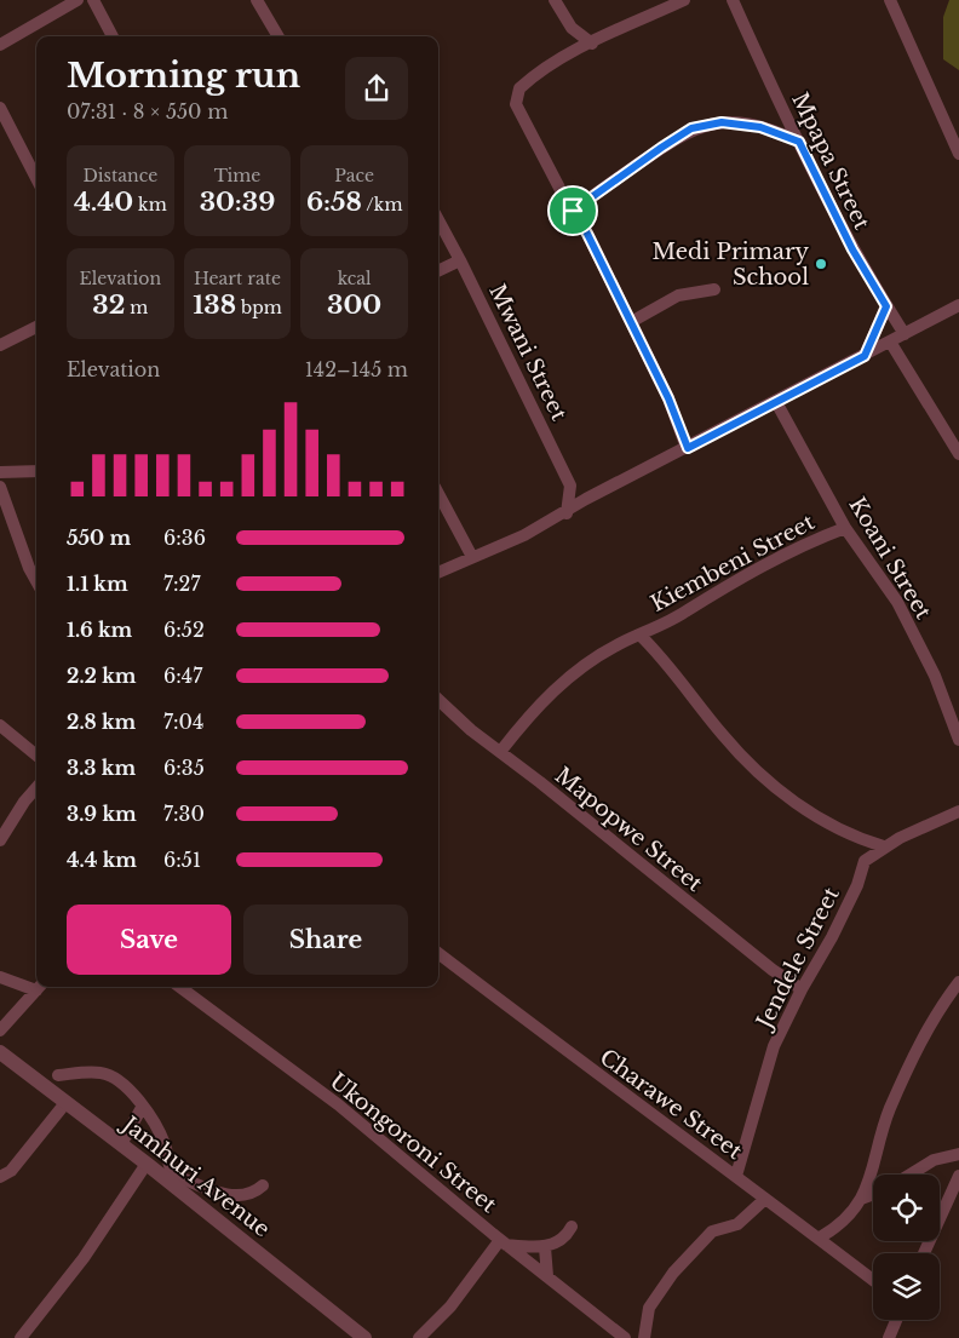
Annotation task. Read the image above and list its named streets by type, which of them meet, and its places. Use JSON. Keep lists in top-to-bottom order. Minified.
{"streets":{"street":["Mpapa Street","Mwani Street","Koani Street","Kiembeni Street","Mapopwe Street","Jendele Street","Charawe Street","Ukongoroni Street","Jamhuri Avenue"]},"crossings":[["Koani Street","Kiembeni Street"],["Kiembeni Street","Mapopwe Street"],["Kiembeni Street","Jendele Street"],["Mapopwe Street","Jendele Street"],["Jendele Street","Charawe Street"]],"places":["Medi Primary School"],"page":{"heading":["Morning run","07:31 · 8 × 550 m"],"stats":[["Distance","4.40 km"],["Time","30:39"],["Pace","6:58 /km"],["Elevation","32 m"],["Heart rate","138 bpm"],["kcal","300"]],"chart":["Elevation","142–145 m"],"list":[{"name":"550 m","note":"6:36"},{"name":"1.1 km","note":"7:27"},{"name":"1.6 km","note":"6:52"},{"name":"2.2 km","note":"6:47"},{"name":"2.8 km","note":"7:04"},{"name":"3.3 km","note":"6:35"},{"name":"3.9 km","note":"7:30"},{"name":"4.4 km","note":"6:51"}],"buttons":["Save","Share"]}}
